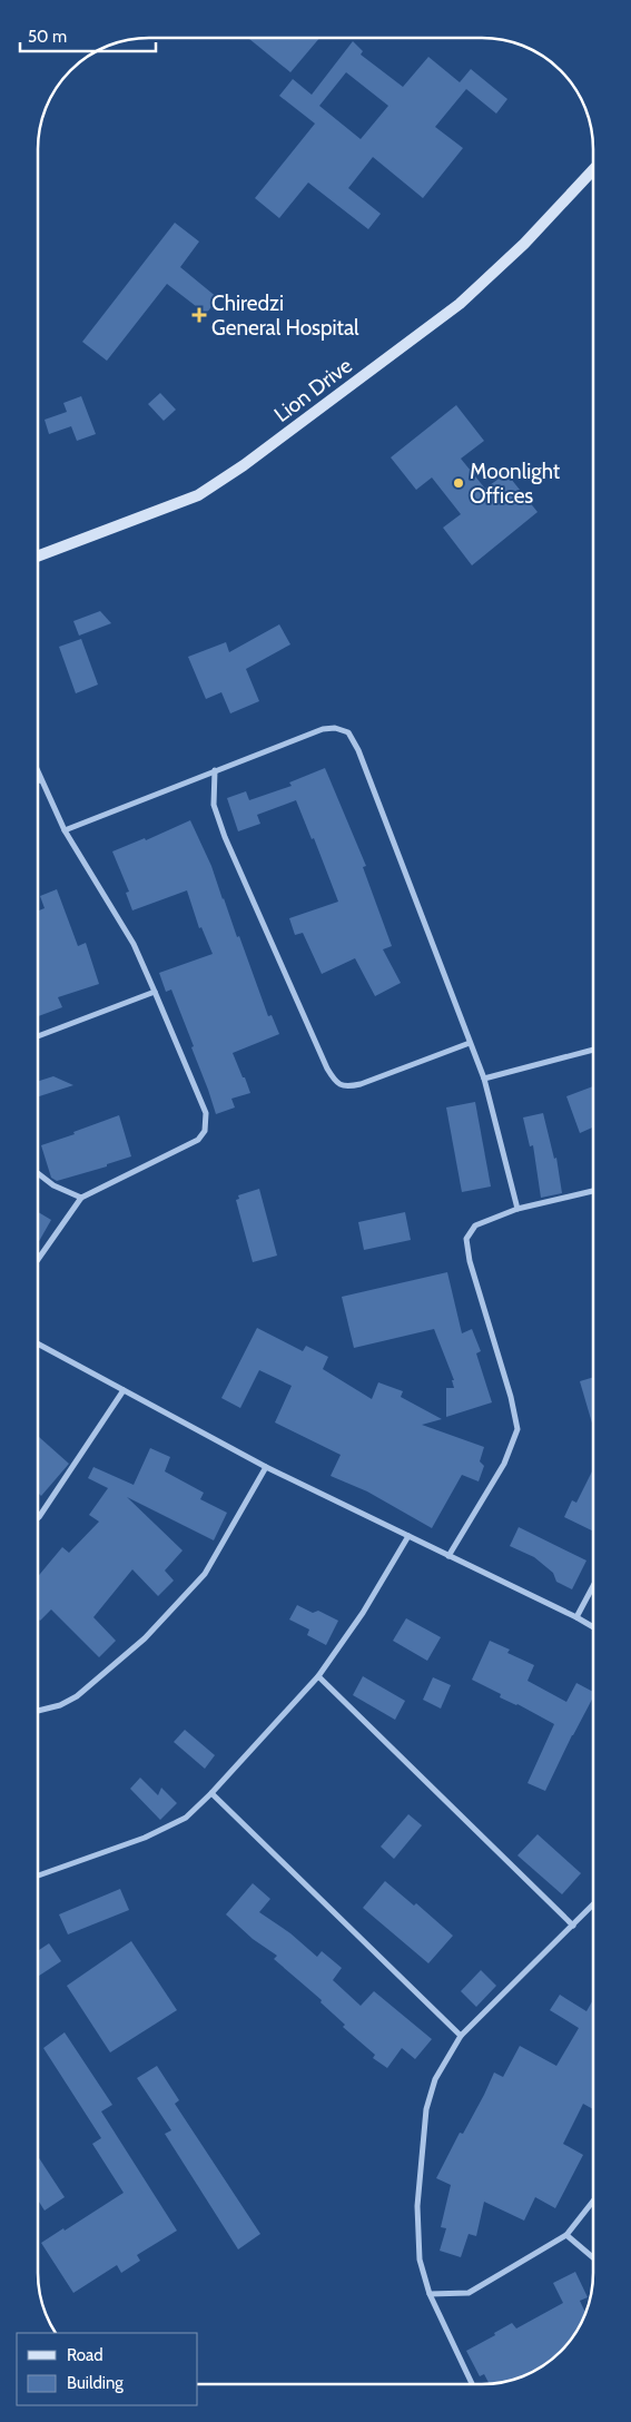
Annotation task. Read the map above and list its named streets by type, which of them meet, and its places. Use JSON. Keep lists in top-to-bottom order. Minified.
{"streets":{"street":["Lion Drive"]},"places":{"health":["Chiredzi General Hospital"],"other":["Moonlight Offices"]},"legend":["Road","Building"],"scale_bar":"50 m"}
